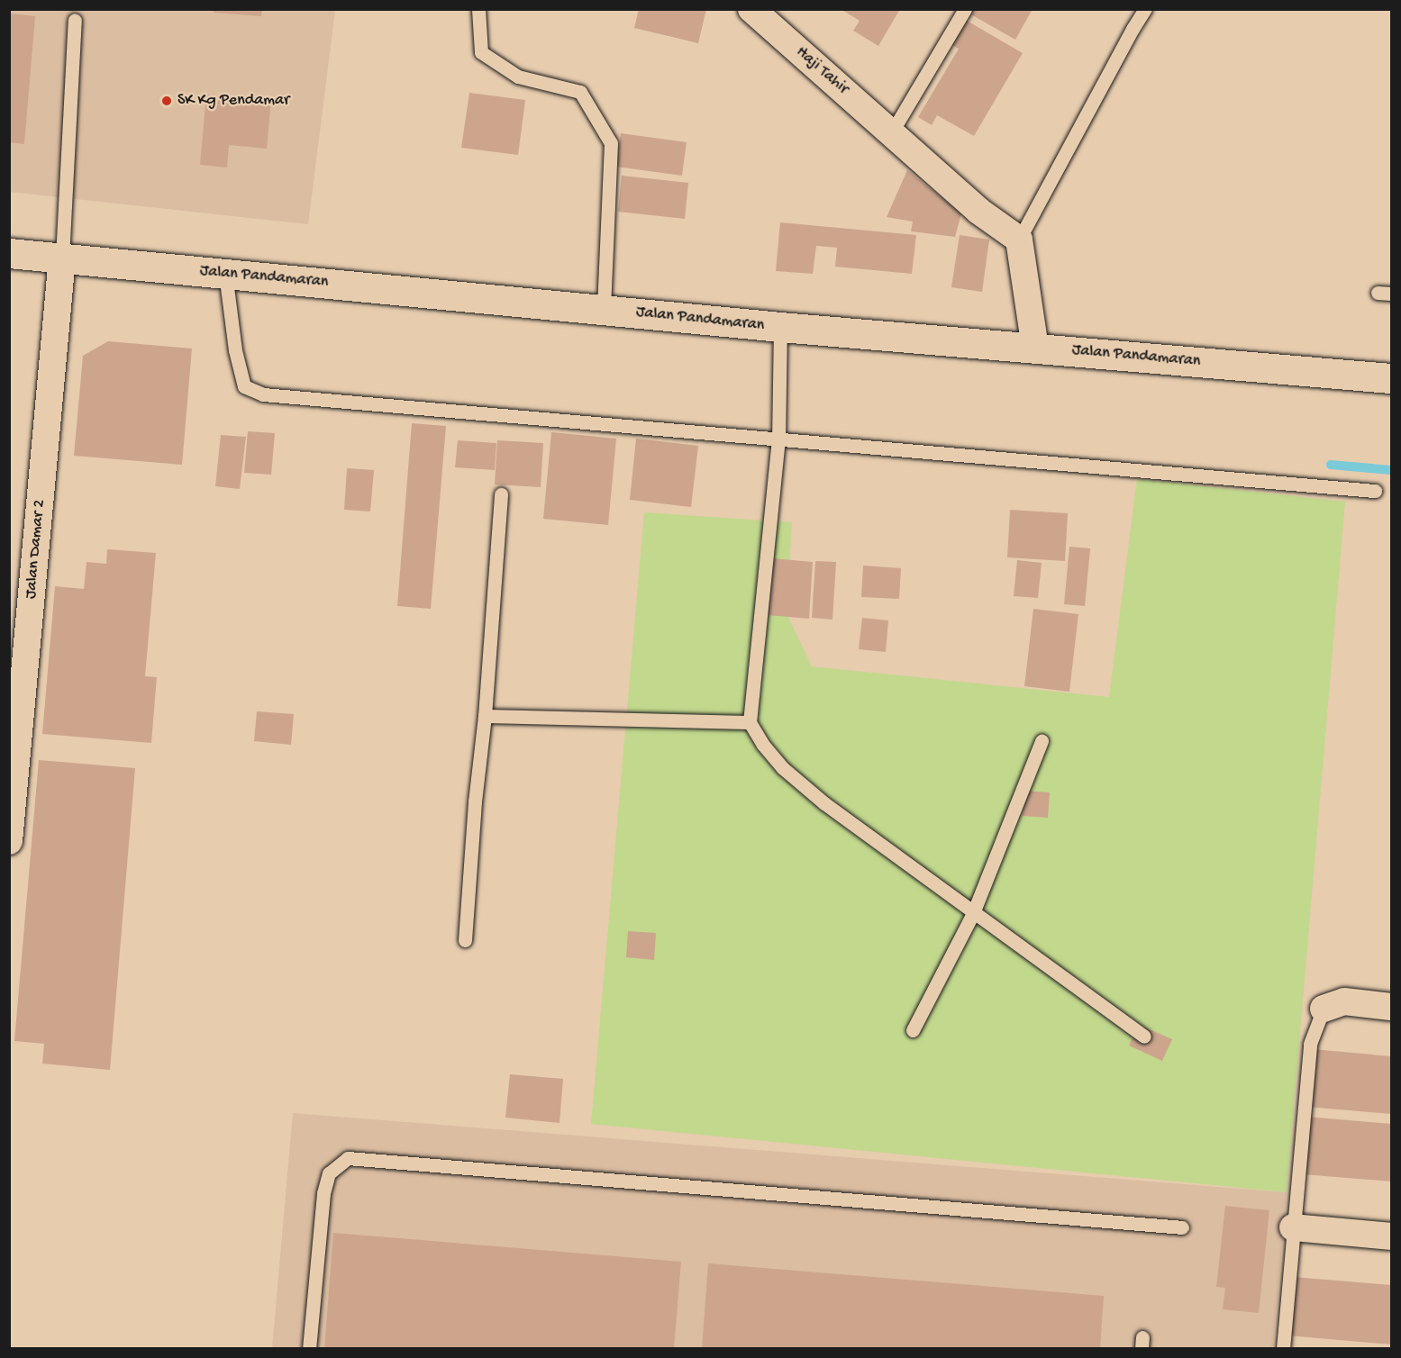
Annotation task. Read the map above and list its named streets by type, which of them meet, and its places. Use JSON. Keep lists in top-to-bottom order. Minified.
{"streets":{"main road":["Jalan Pandamaran"],"street":["Haji Tahir","Jalan Damar 2"]},"crossings":[["Jalan Pandamaran","Jalan Damar 2"]],"places":["SK Kg Pendamar"]}
